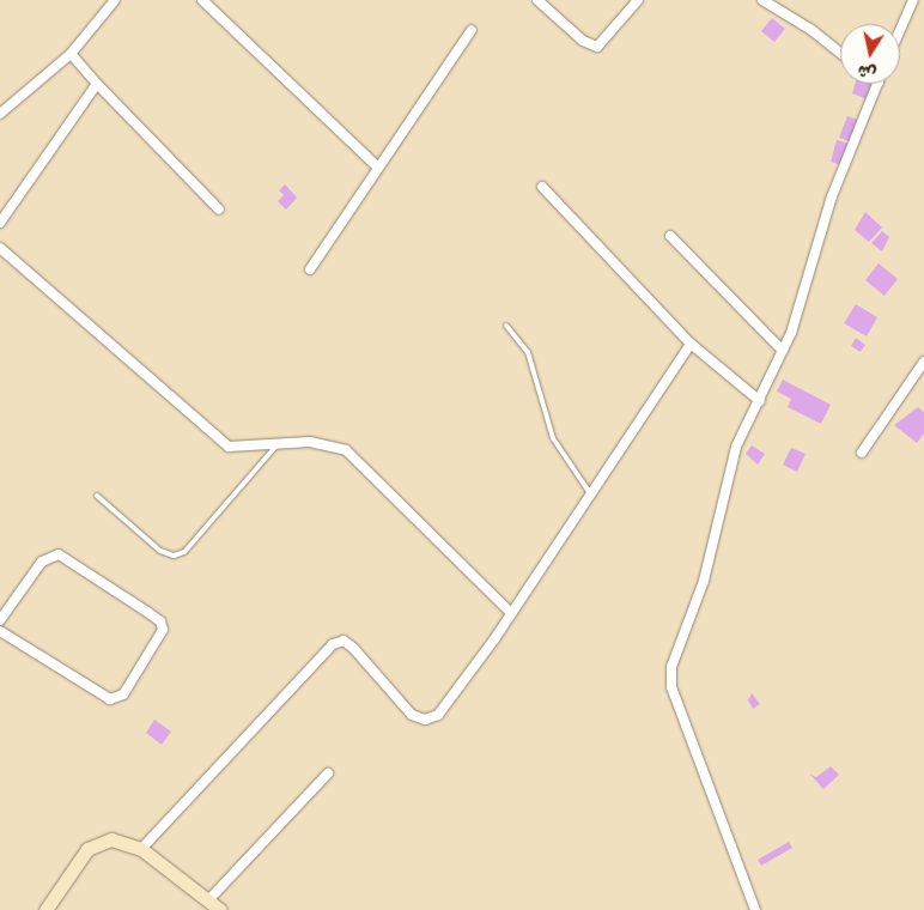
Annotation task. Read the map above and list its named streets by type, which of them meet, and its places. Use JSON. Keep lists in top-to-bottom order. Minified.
{"north":"bottom"}
